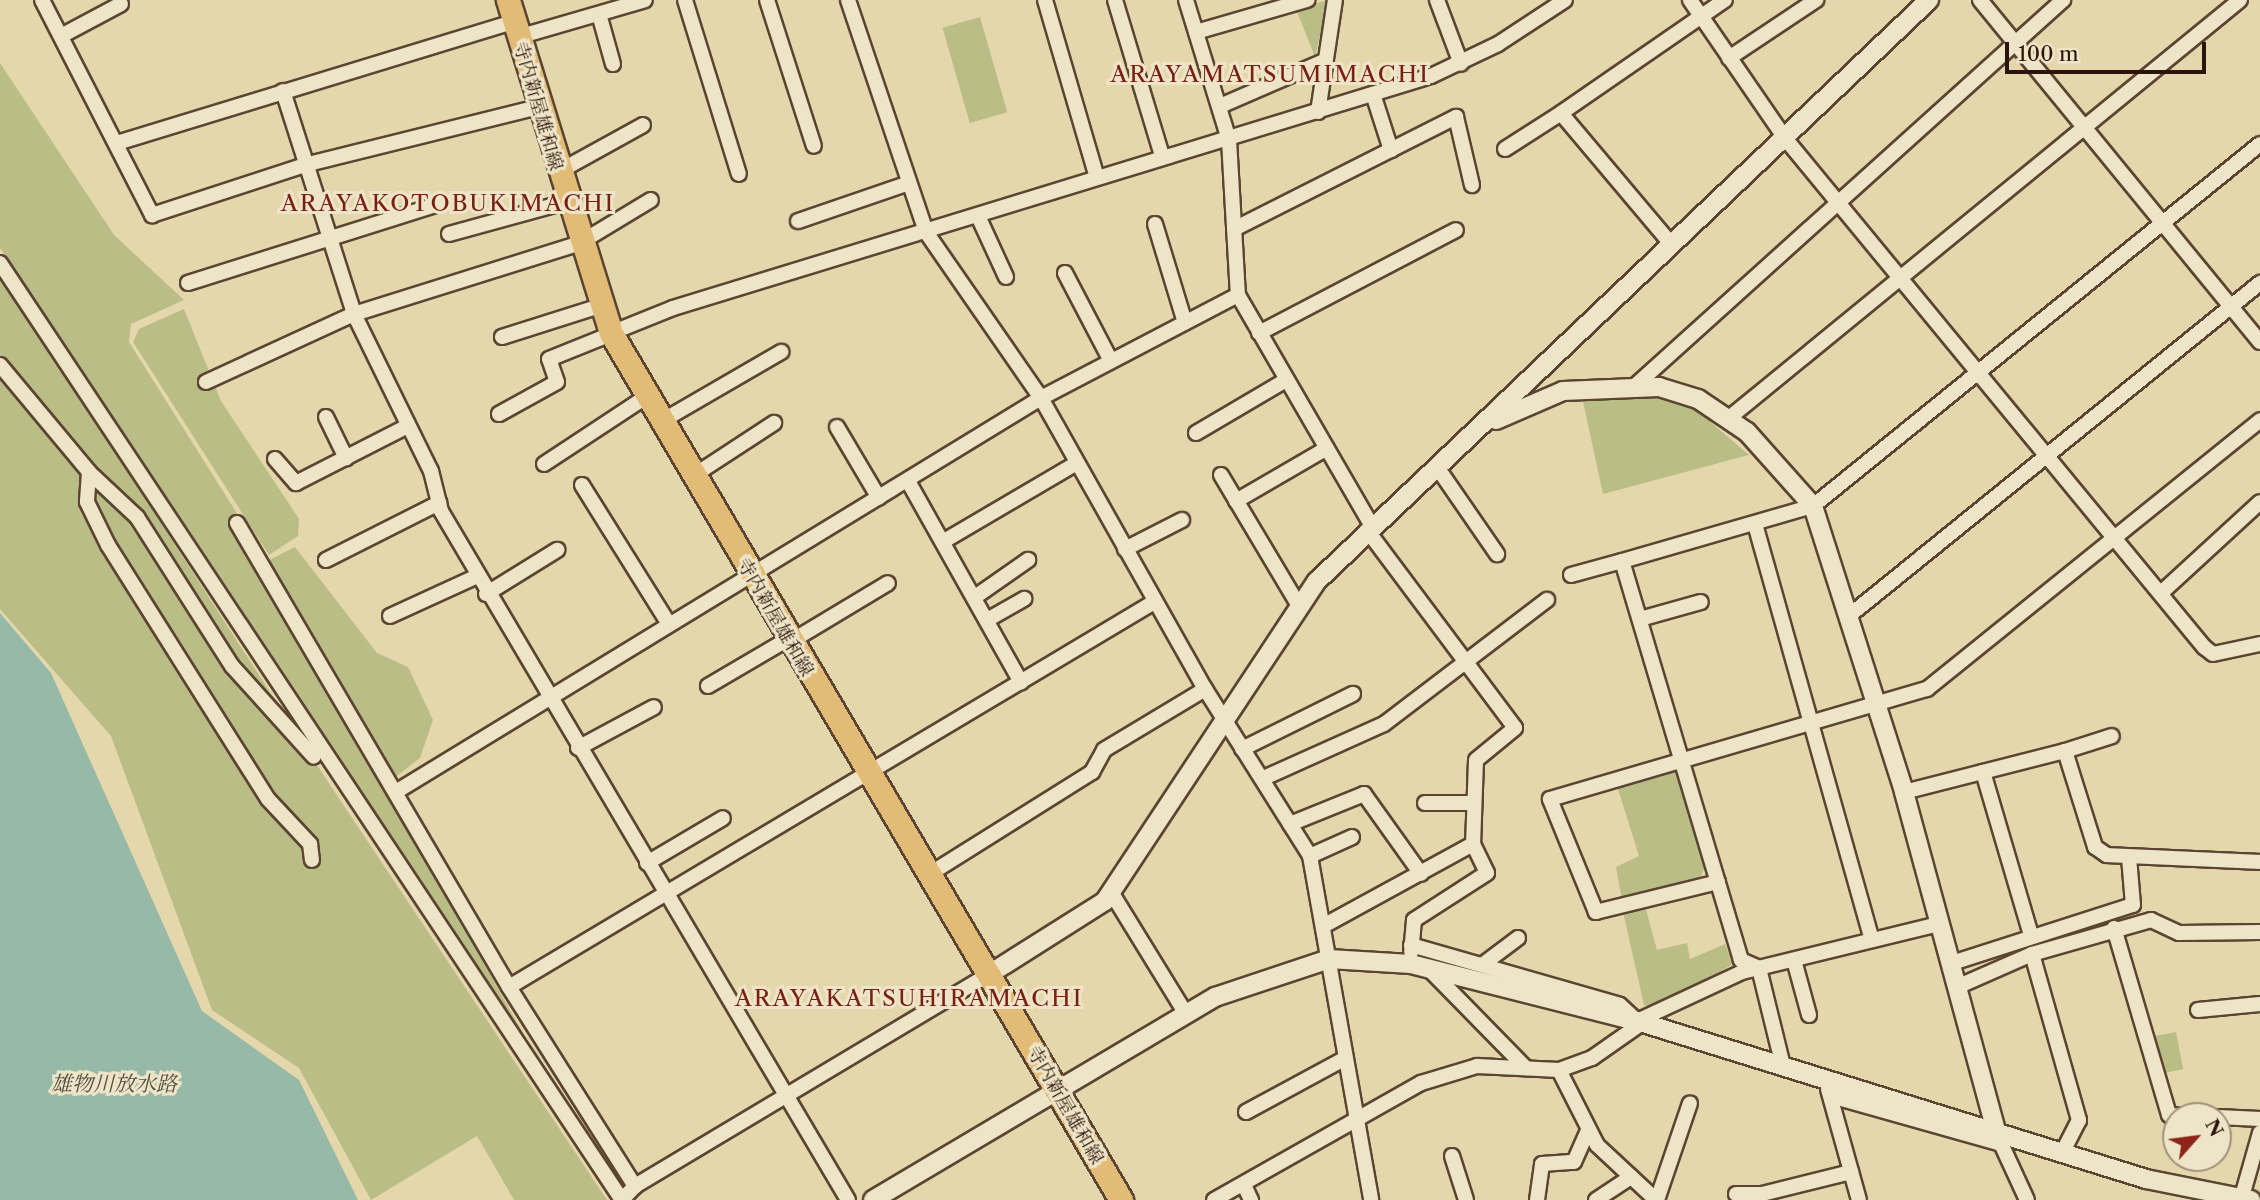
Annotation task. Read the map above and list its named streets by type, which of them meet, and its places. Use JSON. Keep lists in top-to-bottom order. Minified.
{"streets":{"main road":["寺内新屋雄和線"]},"districts":["ARAYAMATSUMIMACHI","ARAYAKOTOBUKIMACHI","ARAYAKATSUHIRAMACHI"],"water":["雄物川放水路"],"scale_bar":"100 m","north":"top right"}
